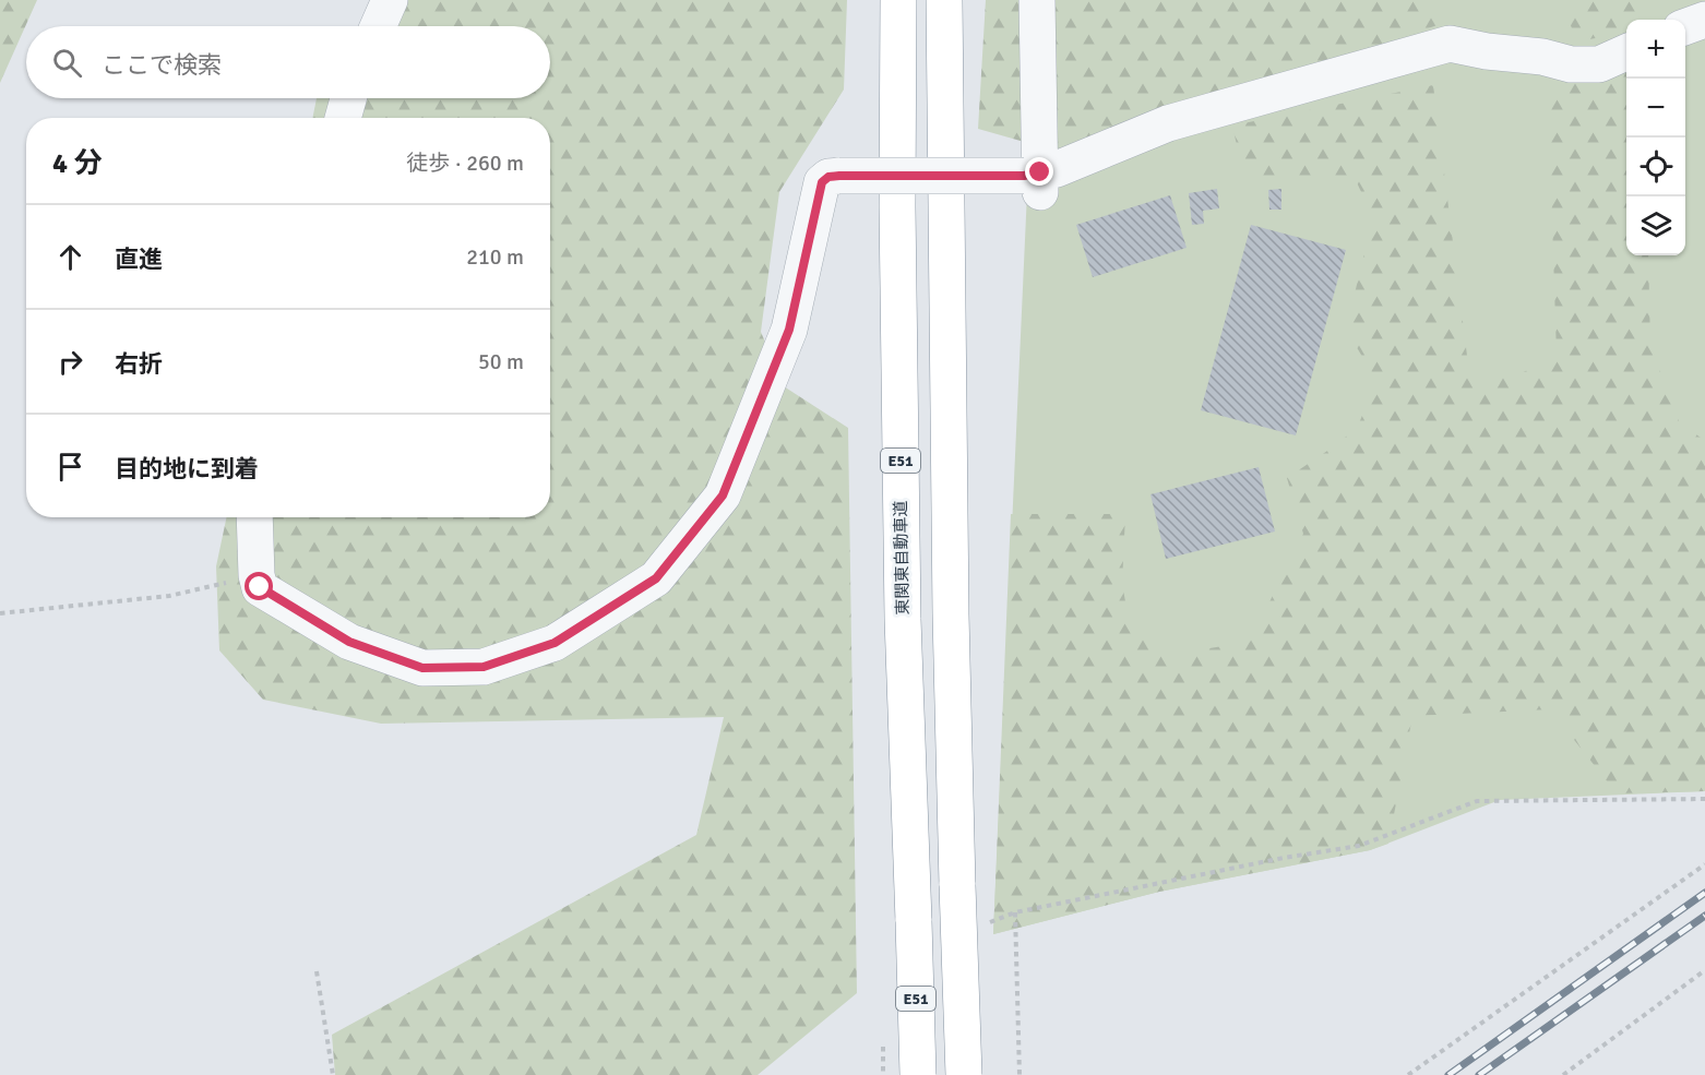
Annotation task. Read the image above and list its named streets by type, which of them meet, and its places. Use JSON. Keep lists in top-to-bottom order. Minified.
{"streets":{"highway":["E51","東関東自動車道"]},"page":{"map_buttons":["+","−"],"search":"ここで検索","heading":["4 分","徒歩 · 260 m"],"list":[["直進","210 m"],["右折","50 m"],"目的地に到着"]}}
